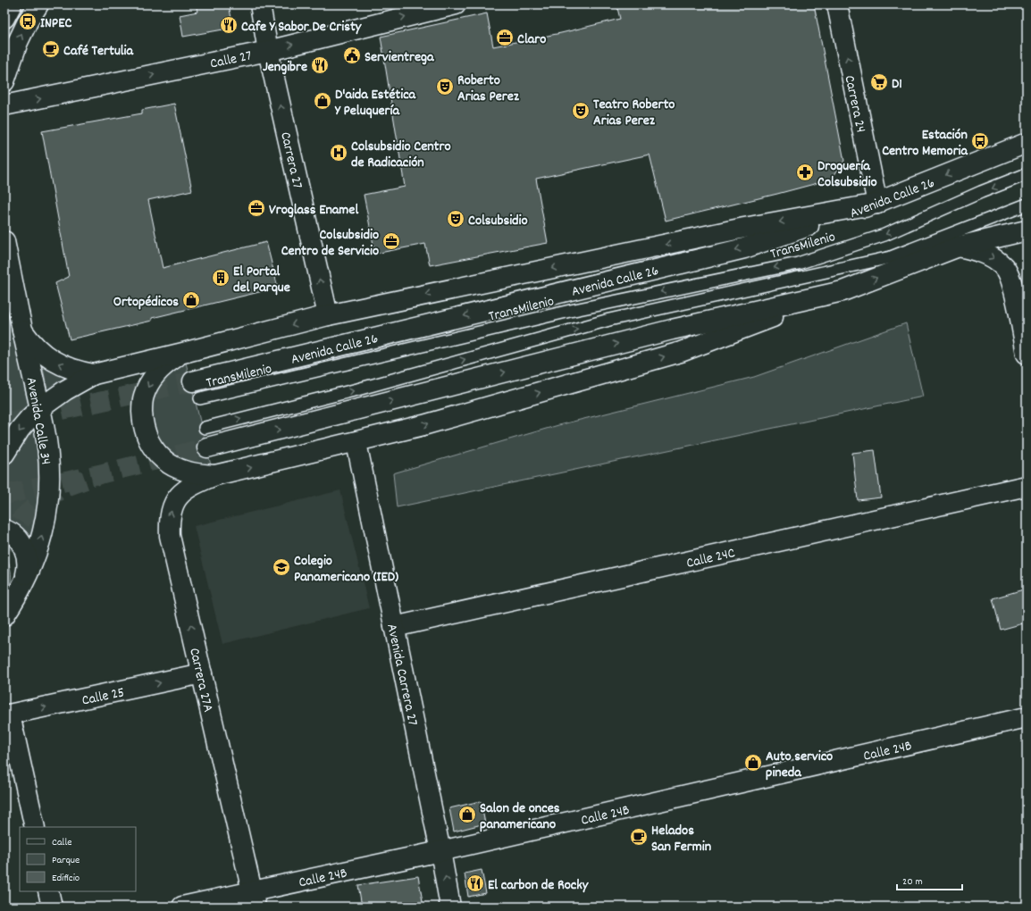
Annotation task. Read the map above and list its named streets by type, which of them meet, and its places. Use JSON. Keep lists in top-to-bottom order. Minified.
{"streets":{"main road":["Calle 27","Carrera 24","Carrera 27","Avenida Calle 26","Avenida Calle 34","Calle 24C","Avenida Carrera 27","Carrera 27A","Calle 25","Calle 24B"],"lane":["TransMilenio"]},"crossings":[["Calle 27","Carrera 27"],["Carrera 24","Avenida Calle 26"],["Avenida Calle 26","TransMilenio"],["Calle 24C","Avenida Carrera 27"],["Avenida Carrera 27","Calle 24B"],["Carrera 27A","Calle 25"],["Carrera 27A","Calle 24B"]],"one_way":["Calle 27","Carrera 24","Carrera 27","Avenida Calle 34","Carrera 27A","Calle 25"],"places":{"bus stop":["INPEC","Estación Centro Memoria"],"restaurant":["Cafe Y Sabor De Cristy","Jengibre","El carbon de Rocky"],"office":["Claro","Vroglass Enamel","Colsubsidio Centro de Servicio"],"cafe":["Café Tertulia","Helados San Fermin"],"public building":["Servientrega"],"supermarket":["D1"],"theatre":["Roberto Arias Perez","Teatro Roberto Arias Perez","Colsubsidio"],"shop":["D'aida Estética Y Peluquería","Ortopédicos","Auto servico pineda","Salon de onces panamericano"],"hospital":["Colsubsidio Centro de Radicación"],"pharmacy":["Droguería Colsubsidio"],"building":["El Portal del Parque"],"school or university":["Colegio Panamericano (IED)"]},"legend":["Calle","Parque","Edificio"],"scale_bar":"20 m"}
